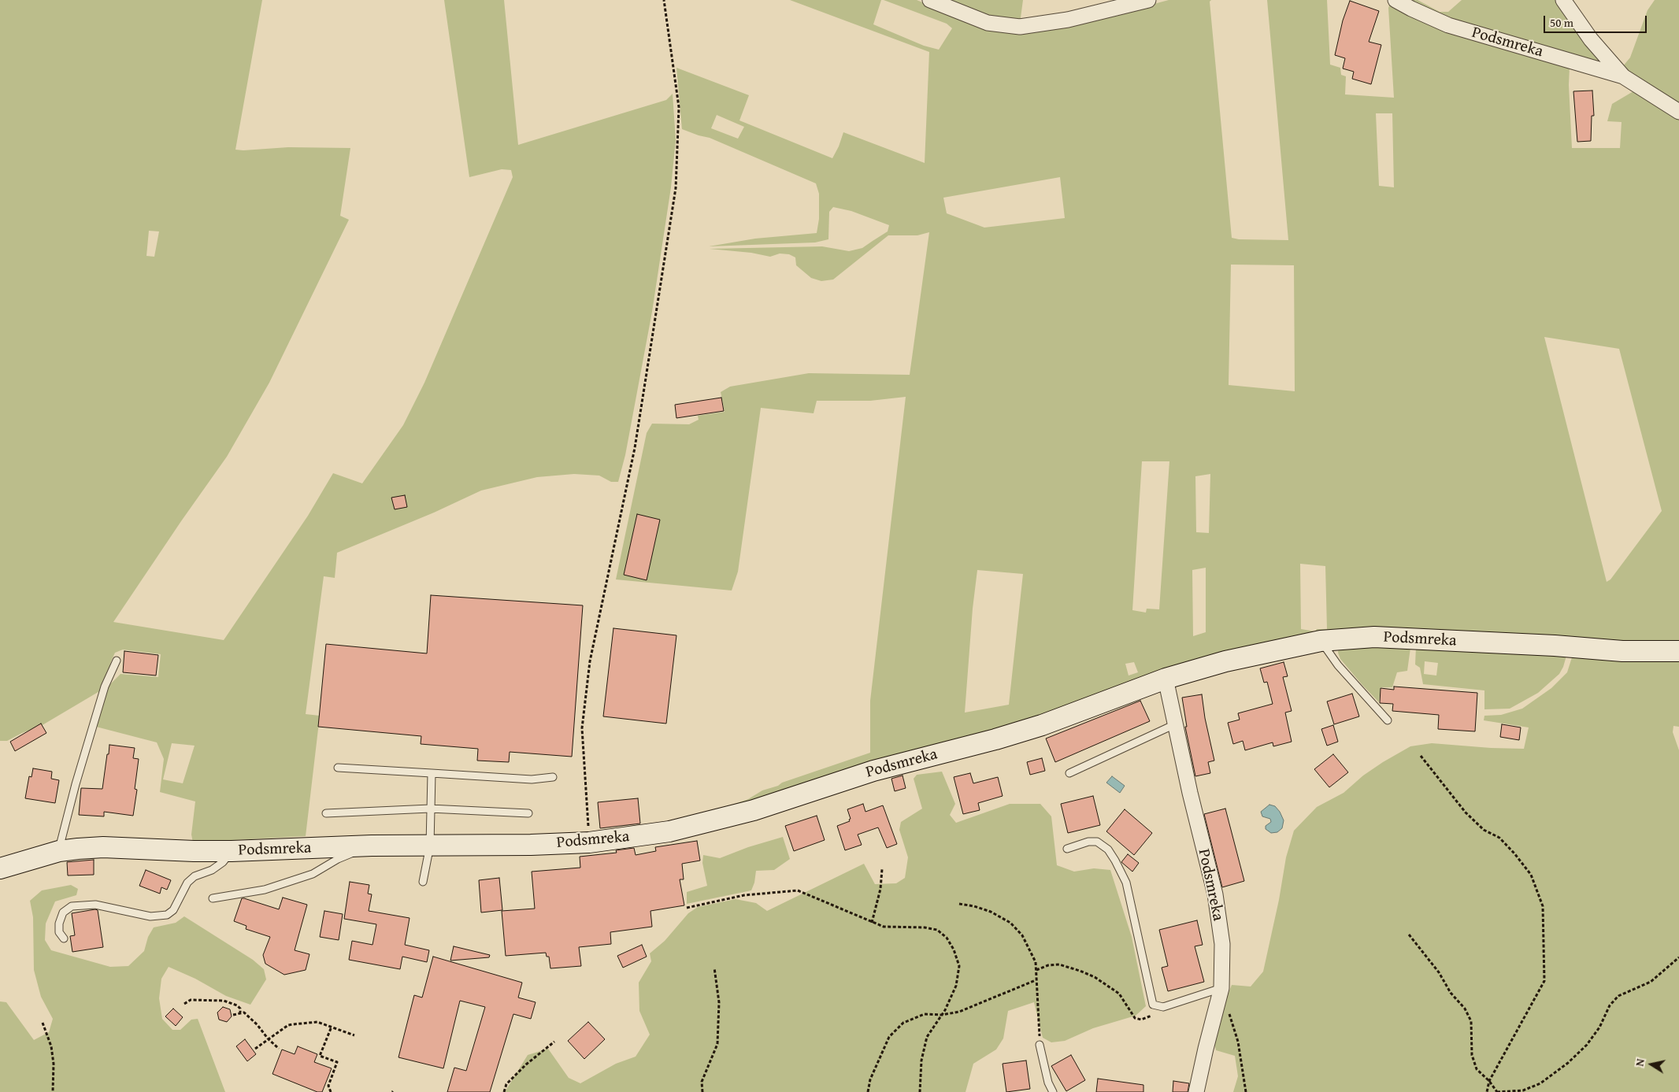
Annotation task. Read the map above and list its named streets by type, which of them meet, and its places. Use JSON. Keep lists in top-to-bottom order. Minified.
{"streets":{"street":["Podsmreka"]},"scale_bar":"50 m","north":"left"}
